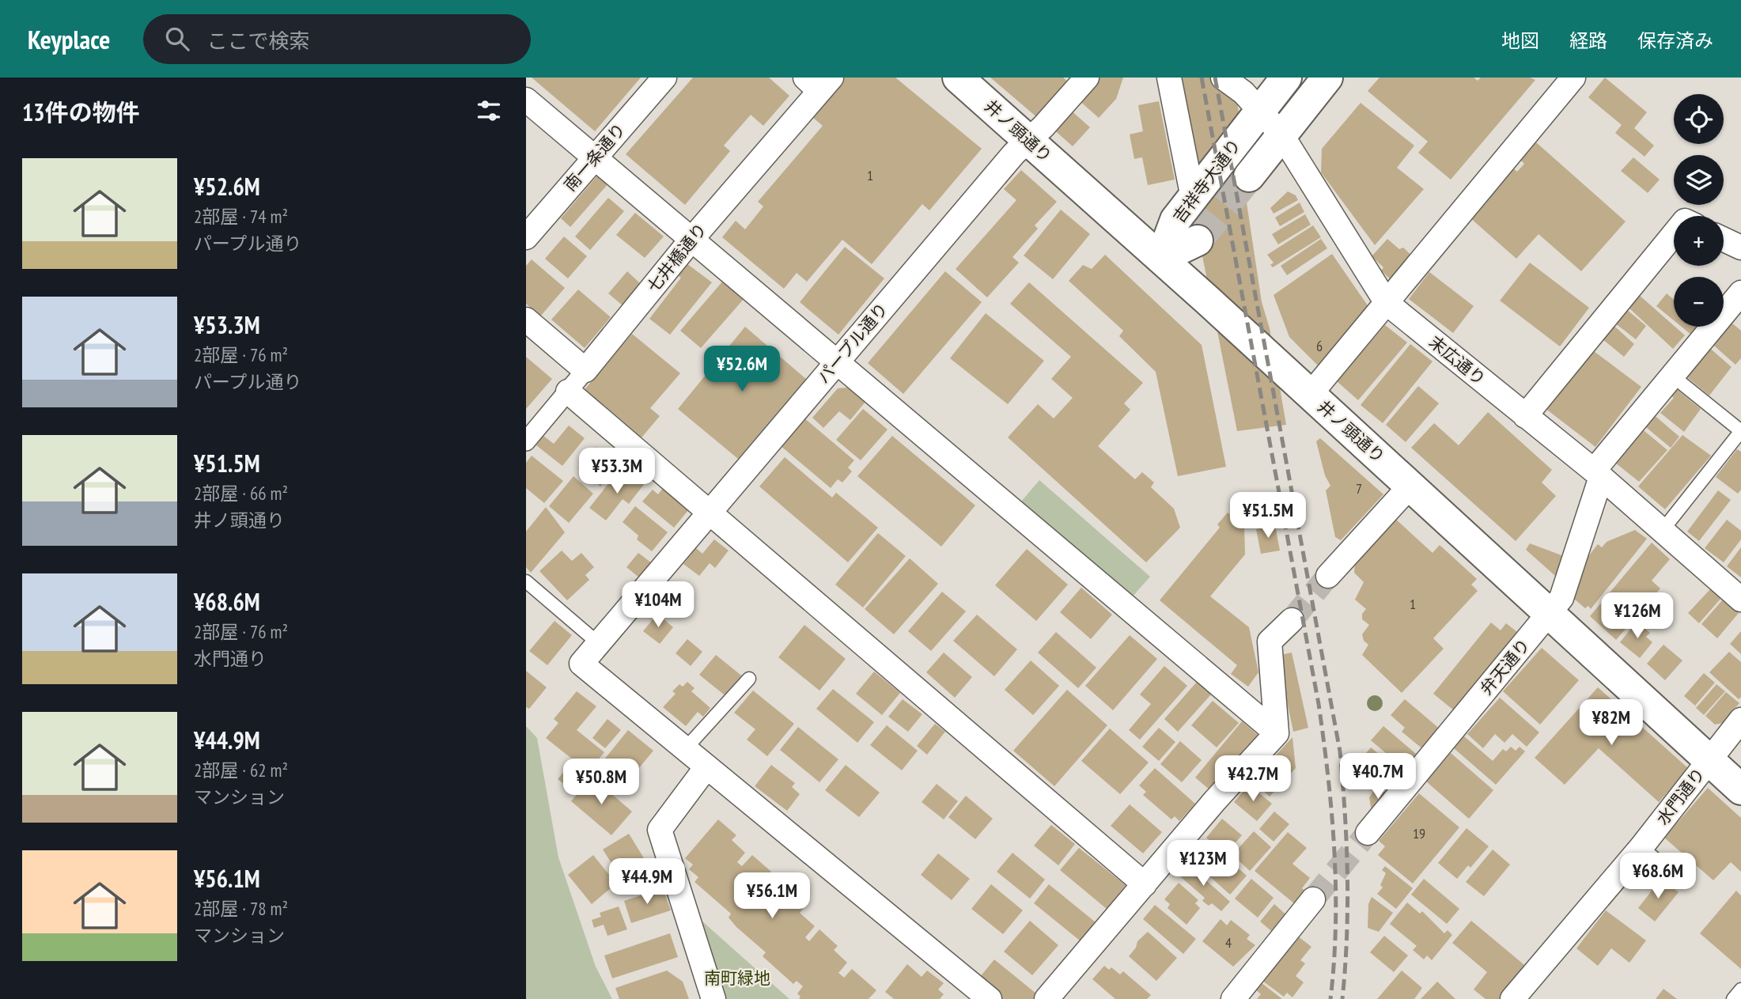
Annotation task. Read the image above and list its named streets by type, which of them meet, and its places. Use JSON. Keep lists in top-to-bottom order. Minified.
{"streets":{"main road":["井ノ頭通り","吉祥寺大通り"],"street":["南一条通り","七井橋通り","パープル通り","末広通り","弁天通り","水門通り"]},"crossings":[["井ノ頭通り","吉祥寺大通り"],["井ノ頭通り","パープル通り"],["井ノ頭通り","弁天通り"],["井ノ頭通り","水門通り"],["吉祥寺大通り","末広通り"],["末広通り","弁天通り"]],"parks":["南町緑地"],"house_numbers":["1","6","7","1","19","4"],"page":{"header":"Keyplace","search":"ここで検索","nav":["地図","経路","保存済み"],"heading":"13件の物件","map_buttons":["+","−"],"list":[{"name":"¥52.6M","note":"2部屋 · 74 m² · パープル通り"},{"name":"¥53.3M","note":"2部屋 · 76 m² · パープル通り"},{"name":"¥51.5M","note":"2部屋 · 66 m² · 井ノ頭通り"},{"name":"¥68.6M","note":"2部屋 · 76 m² · 水門通り"},{"name":"¥44.9M","note":"2部屋 · 62 m² · マンション"},{"name":"¥56.1M","note":"2部屋 · 78 m² · マンション"}],"price":["¥52.6M","¥53.3M","¥51.5M","¥104M","¥126M","¥82M","¥40.7M","¥42.7M","¥50.8M","¥123M","¥68.6M","¥44.9M","¥56.1M"]}}
